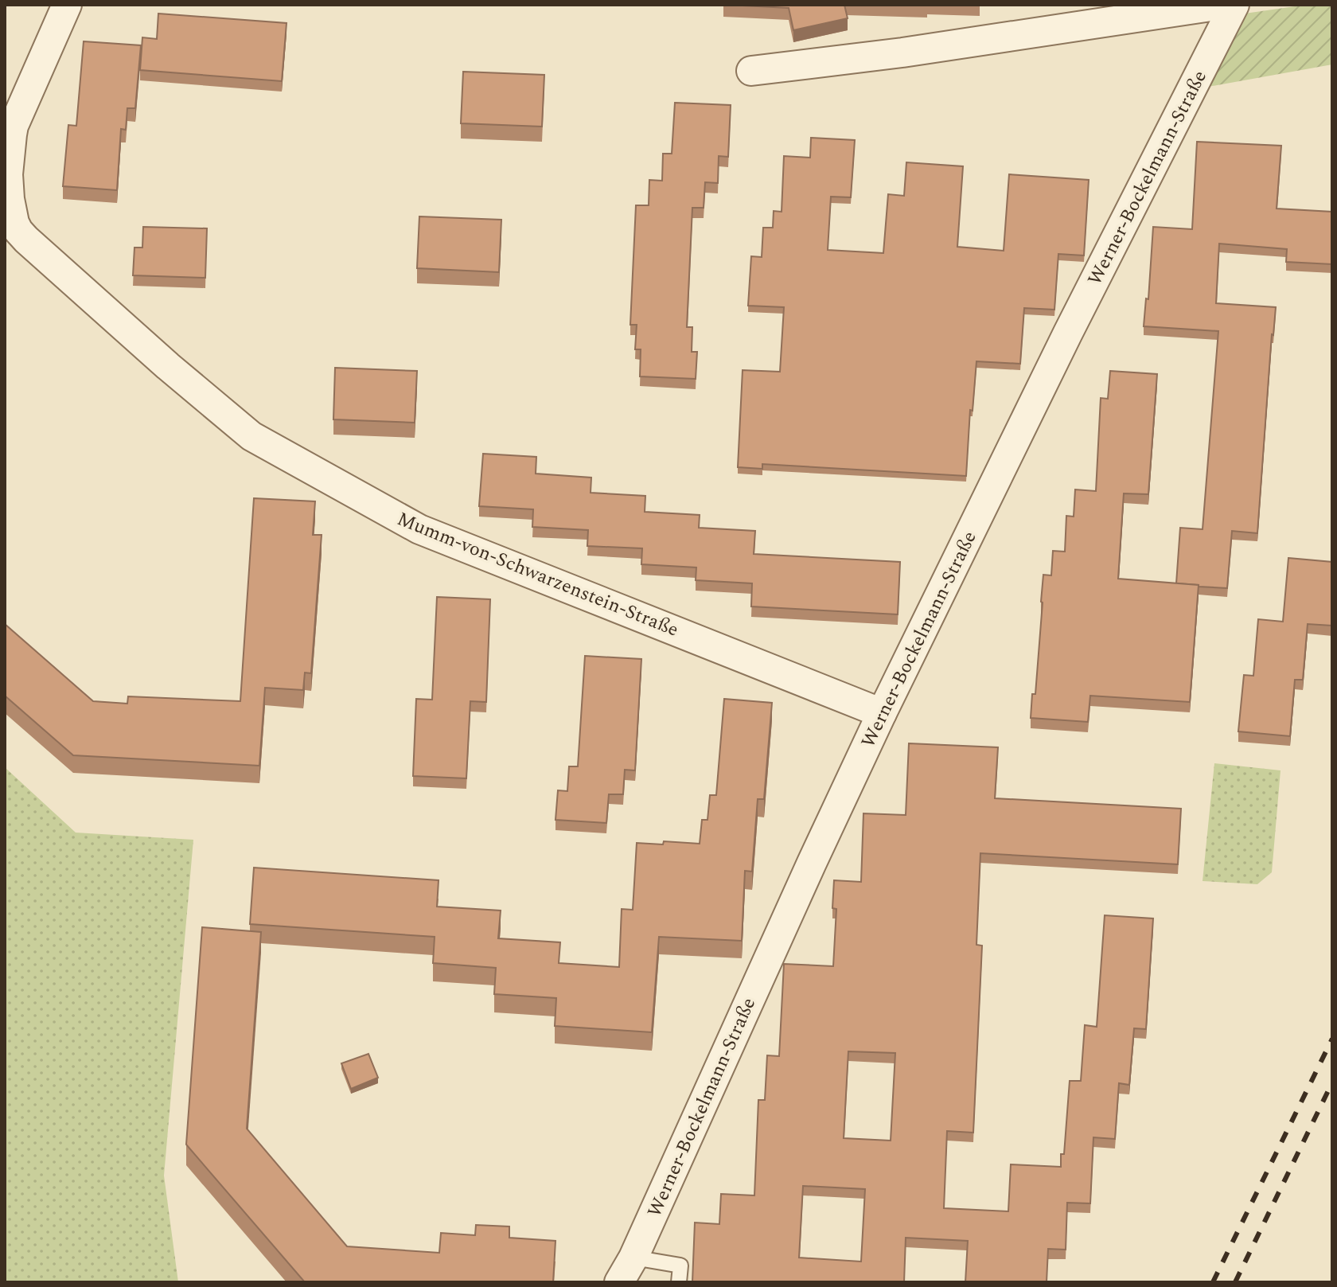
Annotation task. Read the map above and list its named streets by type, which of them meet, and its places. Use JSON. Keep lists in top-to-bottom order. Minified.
{"streets":{"street":["Werner-Bockelmann-Straße","Mumm-von-Schwarzenstein-Straße"]},"crossings":[["Werner-Bockelmann-Straße","Mumm-von-Schwarzenstein-Straße"]]}
